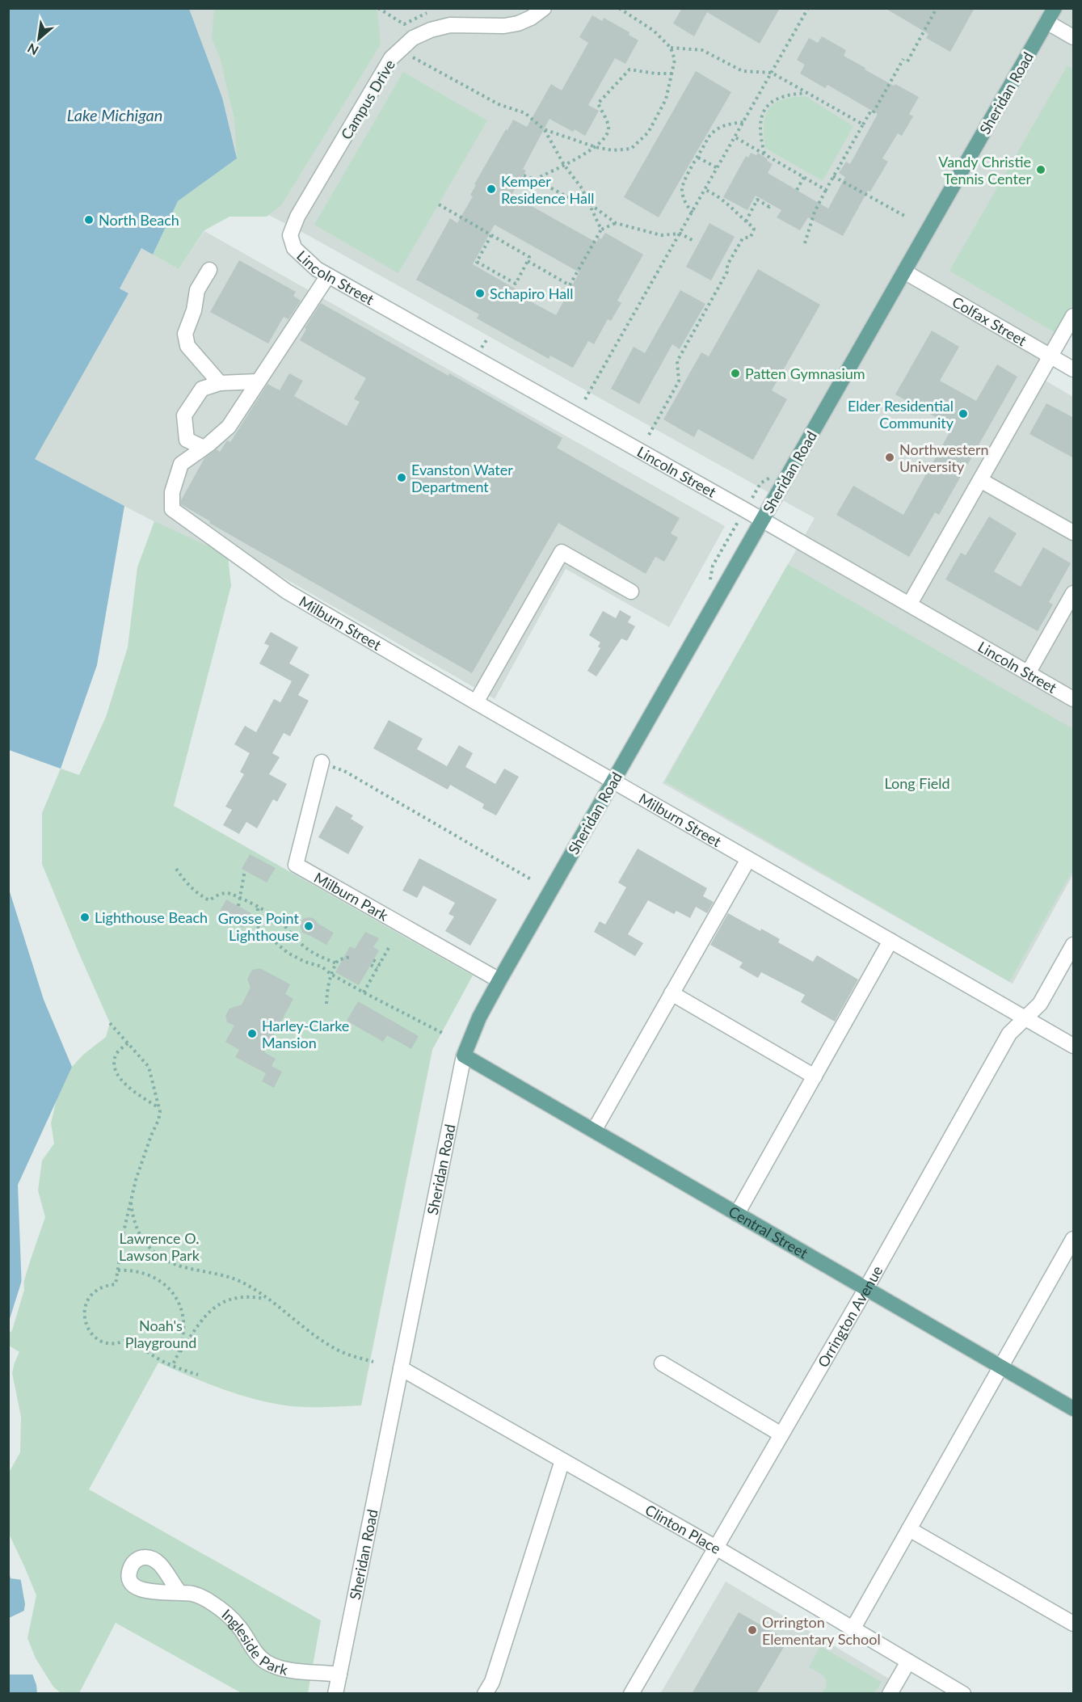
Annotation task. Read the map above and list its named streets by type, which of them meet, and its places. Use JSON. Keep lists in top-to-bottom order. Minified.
{"streets":{"main road":["Sheridan Road","Central Street"],"street":["Campus Drive","Lincoln Street","Colfax Street","Milburn Street","Milburn Park","Orrington Avenue","Clinton Place","Ingleside Park"]},"crossings":[["Sheridan Road","Lincoln Street"],["Sheridan Road","Colfax Street"],["Sheridan Road","Milburn Street"],["Sheridan Road","Milburn Park"],["Sheridan Road","Central Street"],["Sheridan Road","Clinton Place"],["Sheridan Road","Ingleside Park"],["Campus Drive","Lincoln Street"],["Milburn Street","Orrington Avenue"],["Central Street","Orrington Avenue"],["Orrington Avenue","Clinton Place"]],"water":["Lake Michigan"],"parks":["Long Field","Lawrence O. Lawson Park","Noah's Playground"],"places":["Vandy Christie Tennis Center","Kemper Residence Hall","North Beach","Schapiro Hall","Patten Gymnasium","Elder Residential Community","Northwestern University","Evanston Water Department","Lighthouse Beach","Grosse Point Lighthouse","Harley-Clarke Mansion","Orrington Elementary School"],"north":"bottom left"}
